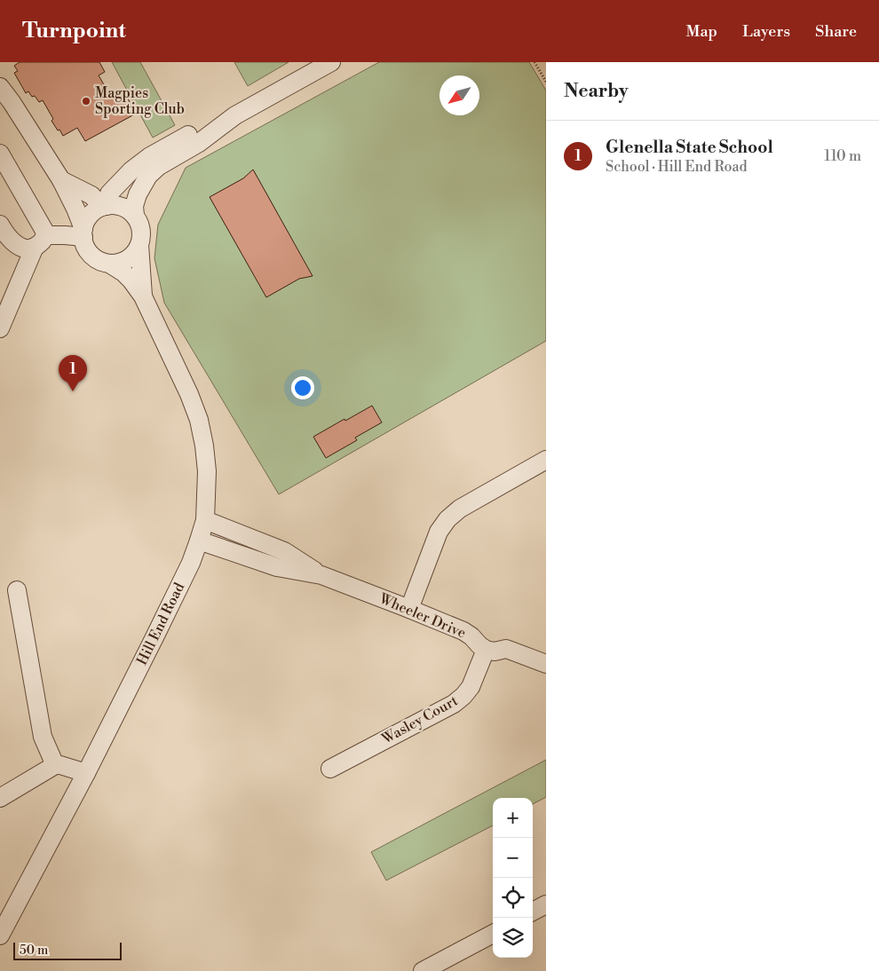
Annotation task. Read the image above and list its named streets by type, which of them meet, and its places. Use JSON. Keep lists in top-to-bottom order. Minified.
{"streets":{"street":["Wheeler Drive","Hill End Road","Wasley Court"]},"crossings":[["Wheeler Drive","Hill End Road"],["Wheeler Drive","Wasley Court"]],"places":["Magpies Sporting Club"],"scale_bar":"50 m","north":"bottom left","page":{"header":"Turnpoint","nav":["Map","Layers","Share"],"heading":"Nearby","list":[{"mark":"1","name":"Glenella State School","note":"School · Hill End Road","value":"110 m"}],"pins":"1","map_buttons":["+","−"],"scale":"50 m"}}
